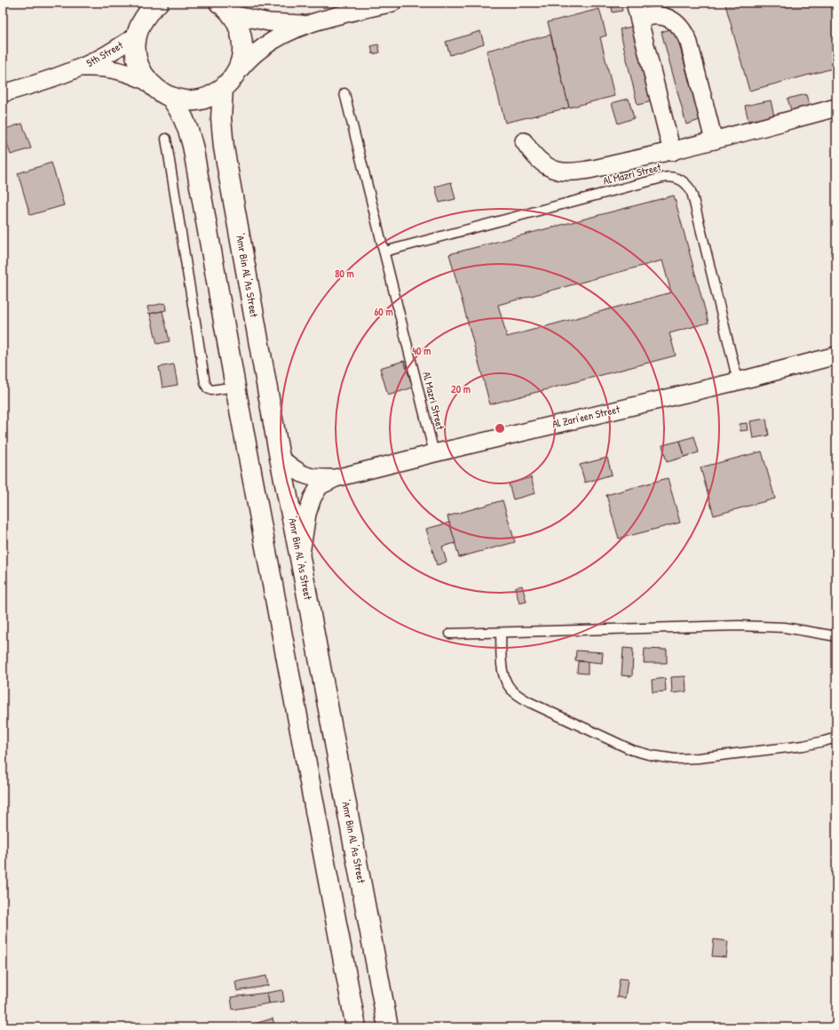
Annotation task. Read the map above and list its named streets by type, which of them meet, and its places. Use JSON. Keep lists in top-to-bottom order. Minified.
{"streets":{"main road":["'Amr Bin Al 'As Street"],"street":["5th Street","Al Zari'een Street"],"lane":["Al Mazri Street"]},"crossings":[["Al Mazri Street","Al Zari'een Street"],["'Amr Bin Al 'As Street","Al Zari'een Street"]],"rings":["80 m","60 m","40 m","20 m"]}
